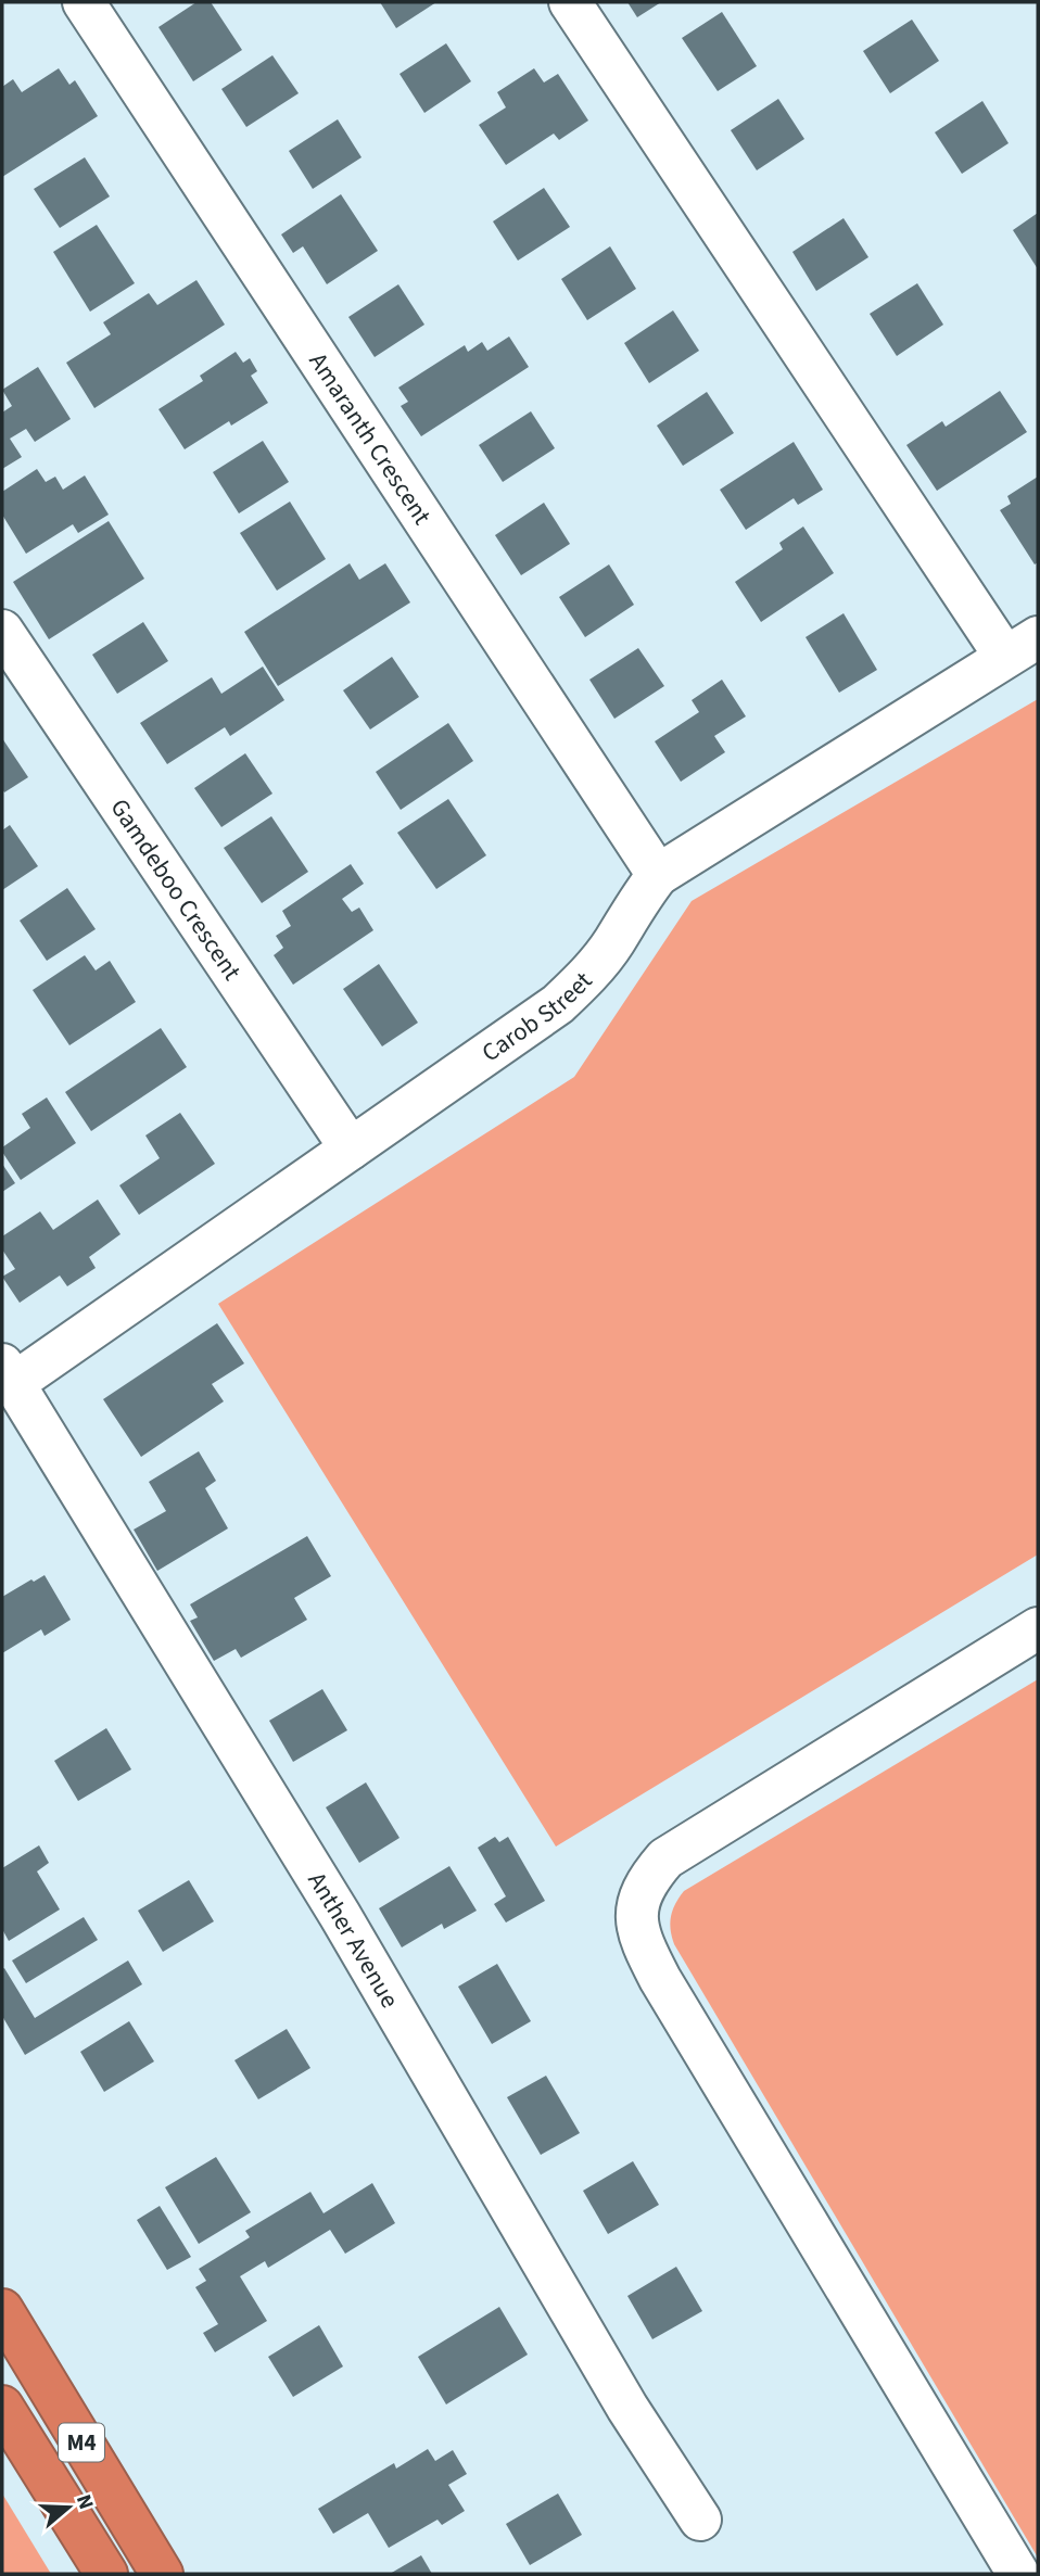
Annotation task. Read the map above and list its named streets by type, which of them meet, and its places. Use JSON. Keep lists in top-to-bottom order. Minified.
{"streets":{"highway":["M4"],"street":["Amaranth Crescent","Gamdeboo Crescent","Carob Street","Anther Avenue"]},"crossings":[["Amaranth Crescent","Carob Street"],["Gamdeboo Crescent","Carob Street"],["Carob Street","Anther Avenue"]],"north":"right"}
